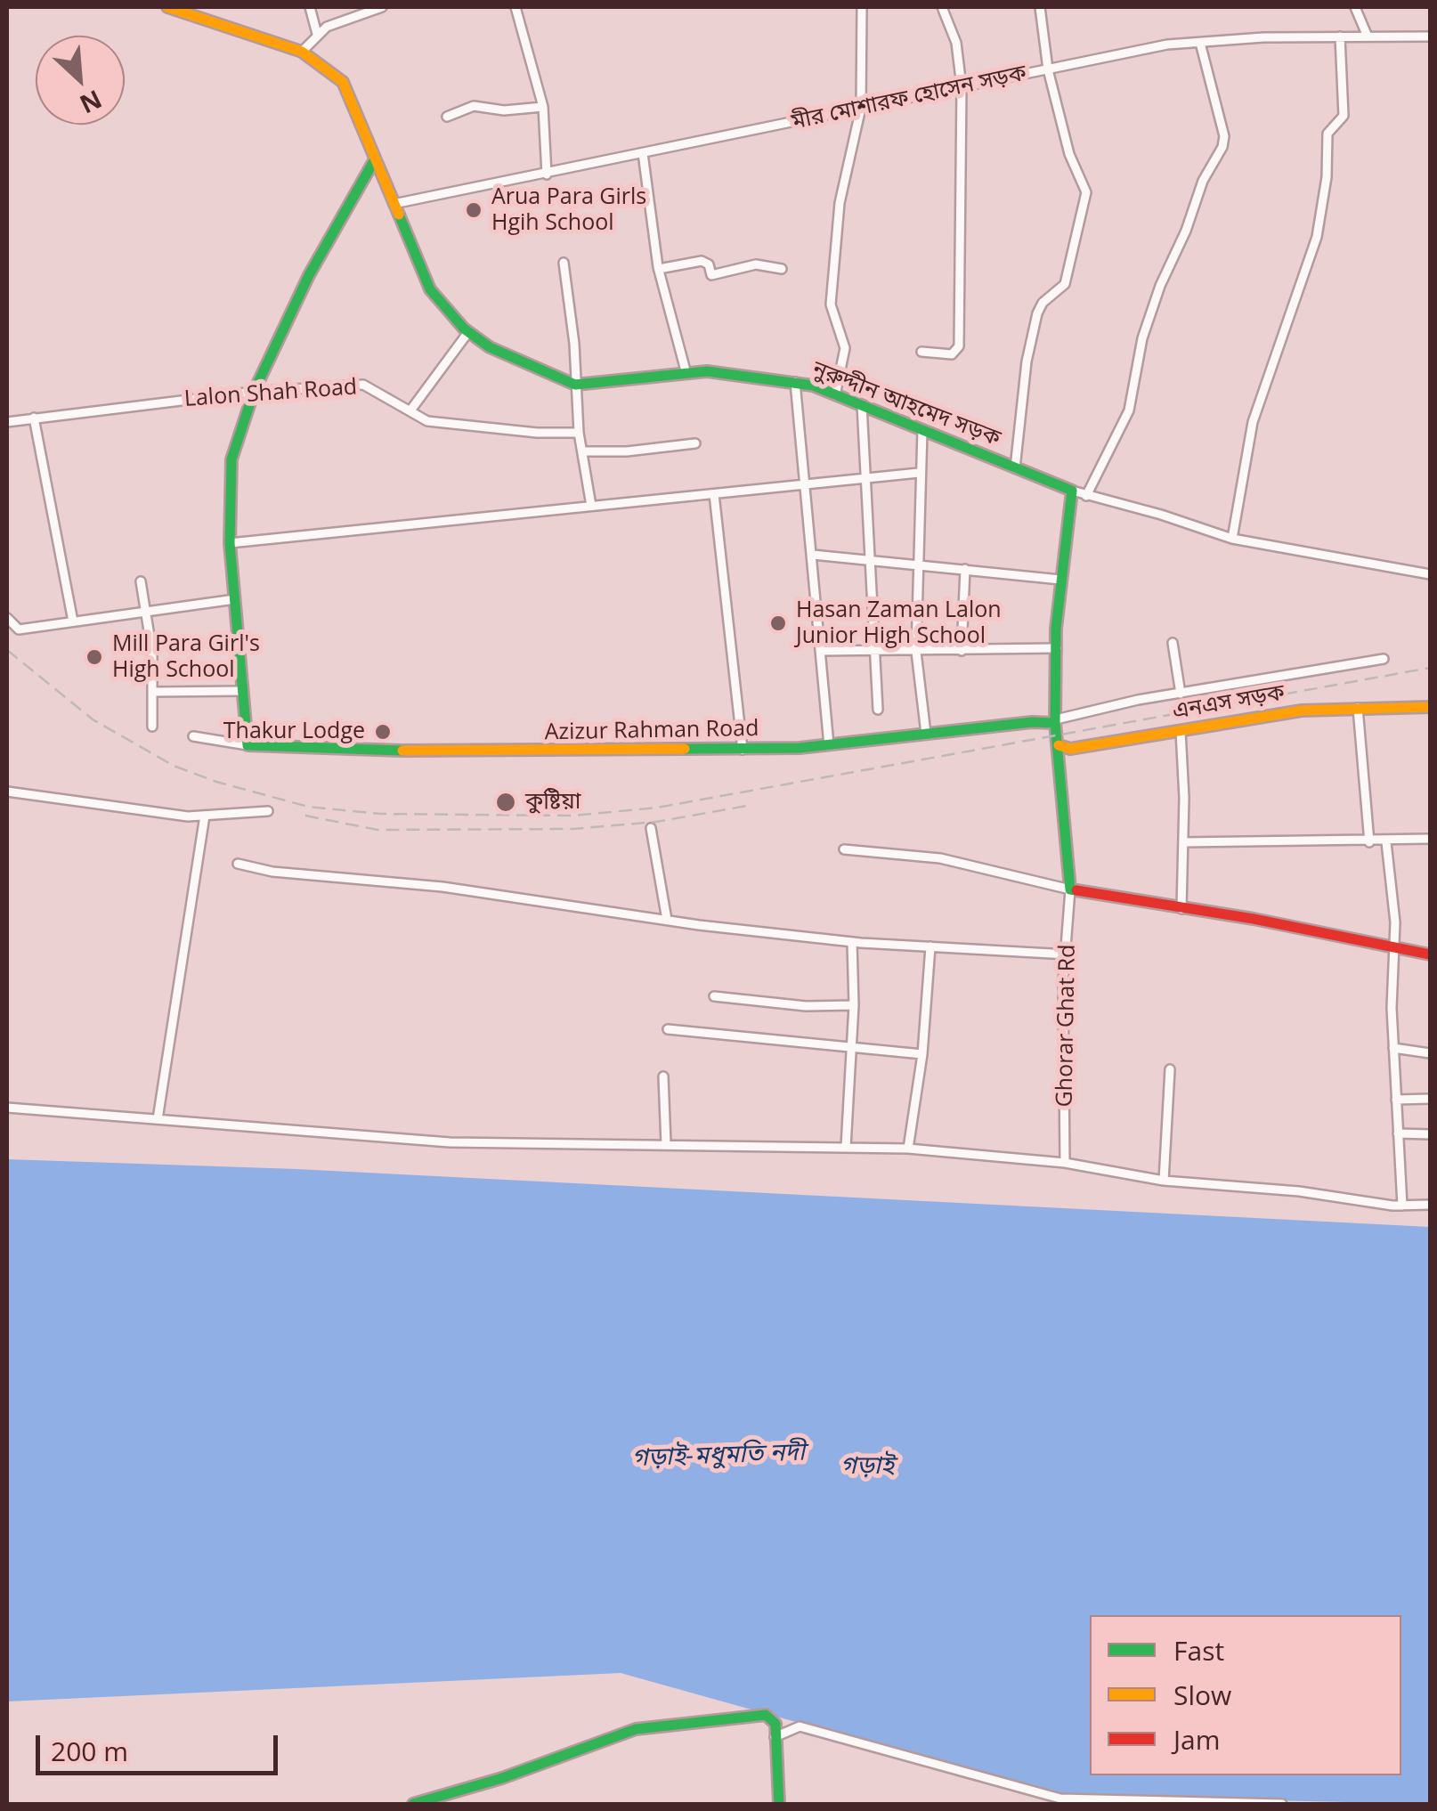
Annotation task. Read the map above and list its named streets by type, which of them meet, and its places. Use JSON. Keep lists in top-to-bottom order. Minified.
{"streets":{"street":["মীর মোশারফ হোসেন সড়ক","Lalon Shah Road","নুরুদ্দীন আহমেদ সড়ক","এনএস সড়ক","Azizur Rahman Road","Ghorar Ghat Rd"]},"crossings":[["মীর মোশারফ হোসেন সড়ক","নুরুদ্দীন আহমেদ সড়ক"]],"water":["গড়াই-মধুমতি নদী","গড়াই"],"places":["Arua Para Girls Hgih School","Hasan Zaman Lalon Junior High School","Mill Para Girl's High School","Thakur Lodge","কুষ্টিয়া"],"legend":["Fast","Slow","Jam"],"scale_bar":"200 m","north":"bottom right"}
